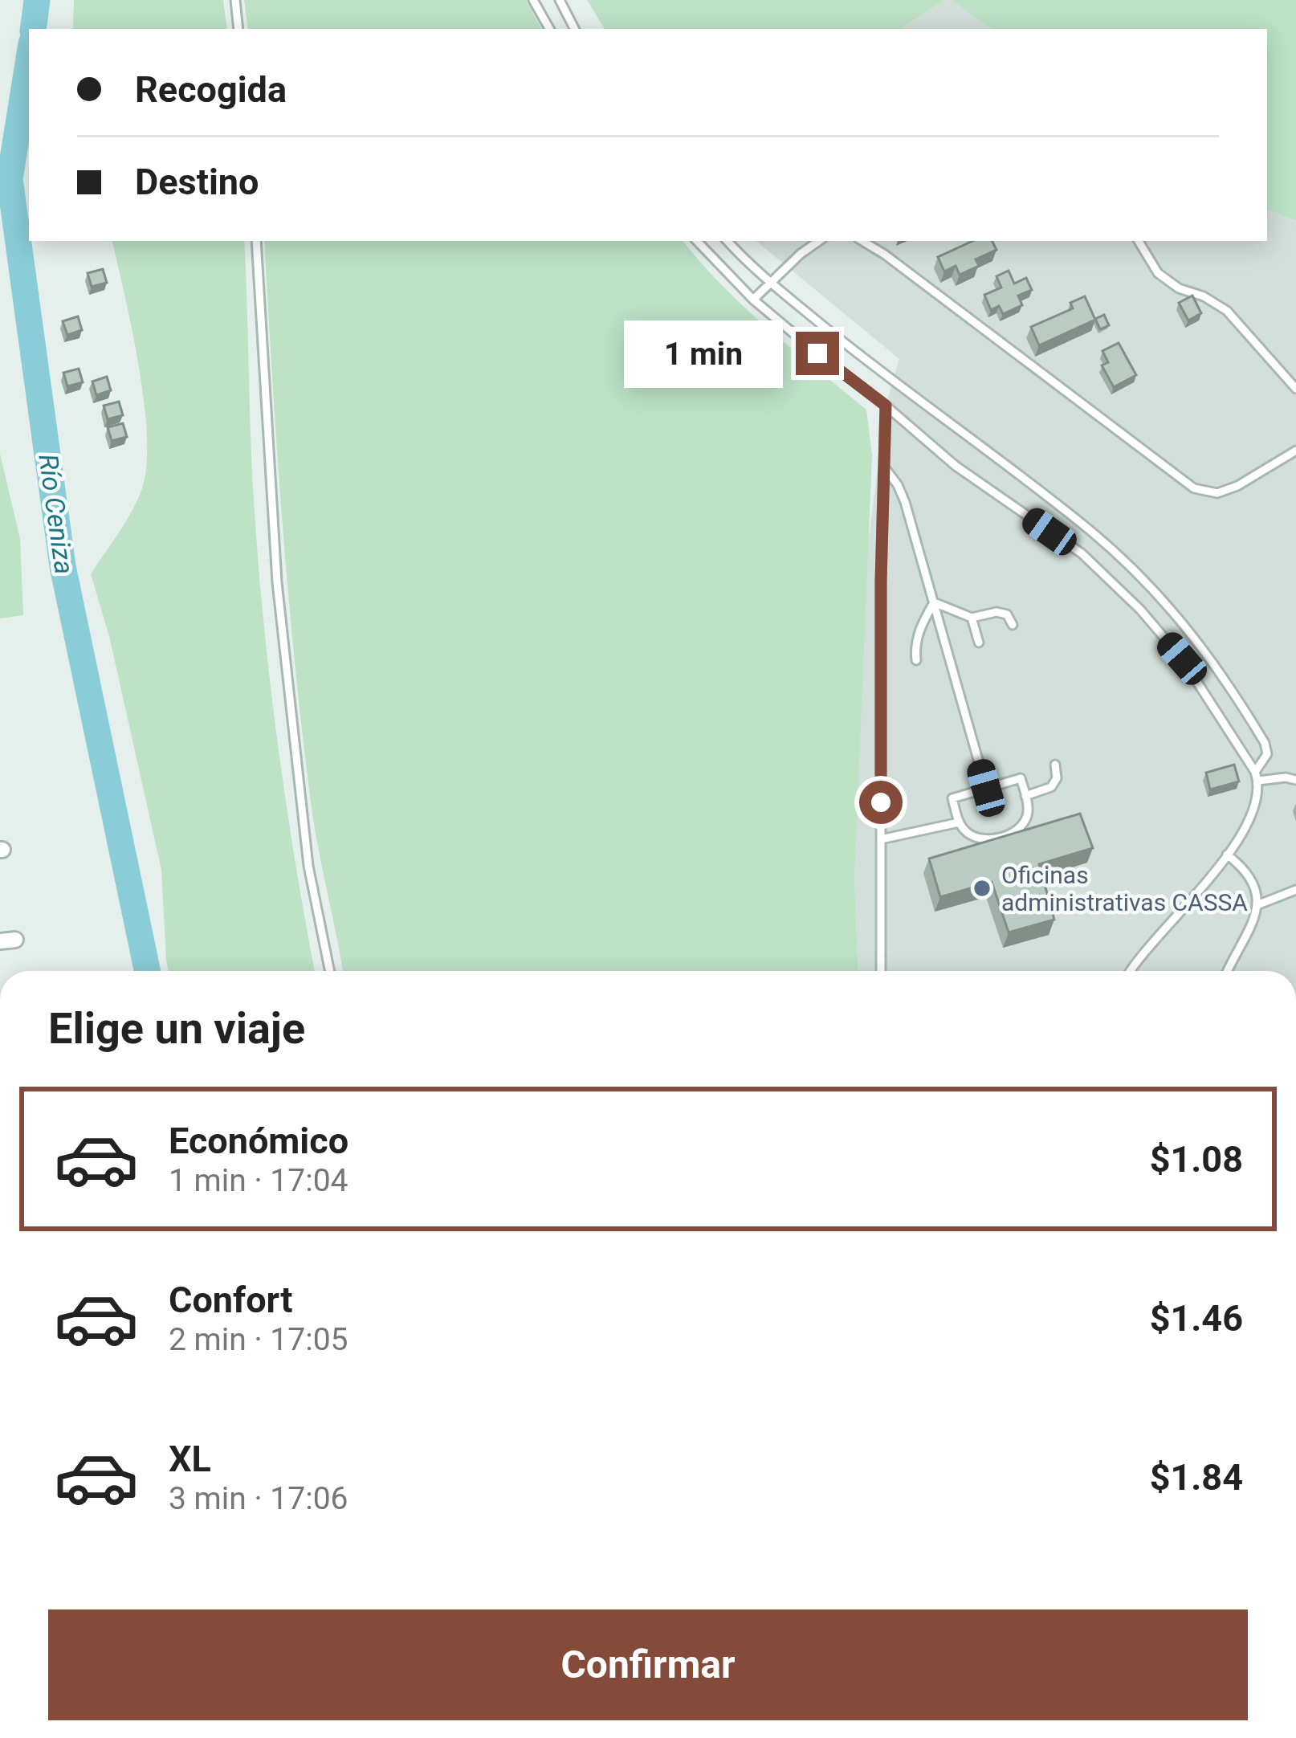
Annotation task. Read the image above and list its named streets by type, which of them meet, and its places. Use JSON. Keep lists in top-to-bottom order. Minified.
{"water":["Río Ceniza"],"places":["Oficinas administrativas CASSA"],"page":{"banner":["Recogida","Destino"],"bubble":"1 min","heading":"Elige un viaje","list":[{"name":"Económico","note":"1 min · 17:04","value":"$1.08"},{"name":"Confort","note":"2 min · 17:05","value":"$1.46"},{"name":"XL","note":"3 min · 17:06","value":"$1.84"}],"buttons":"Confirmar"}}
